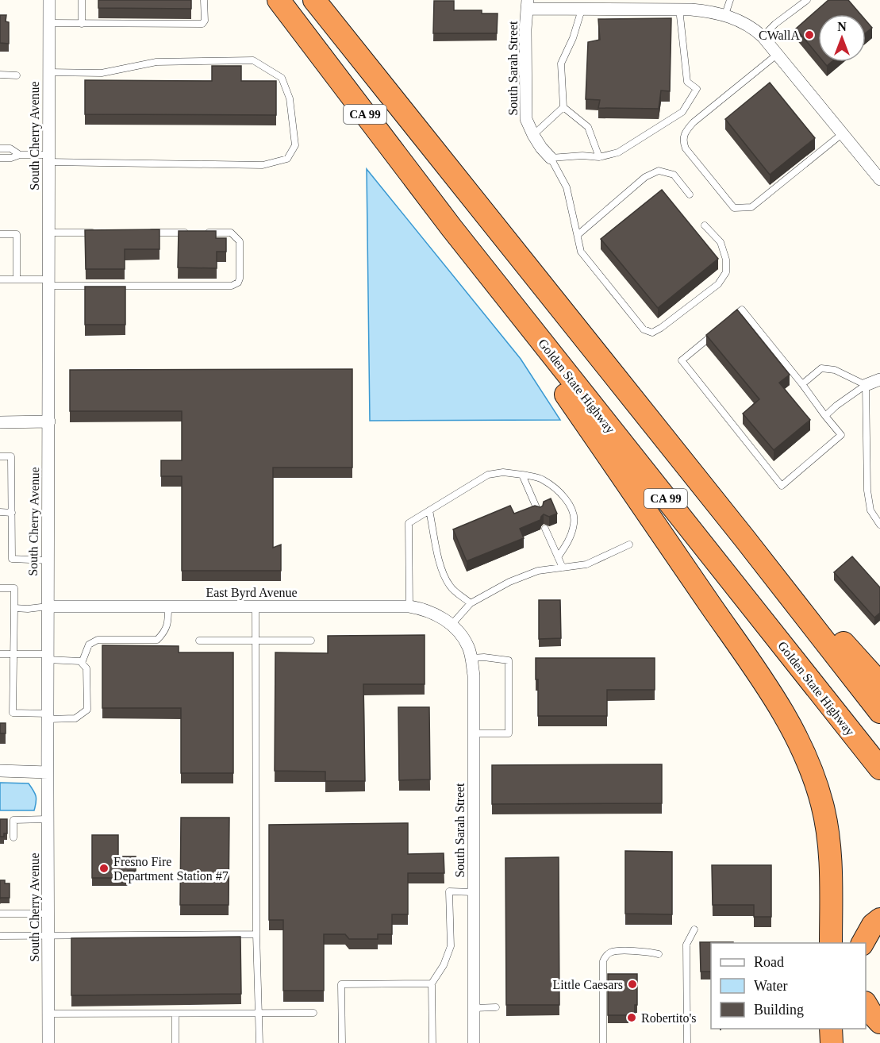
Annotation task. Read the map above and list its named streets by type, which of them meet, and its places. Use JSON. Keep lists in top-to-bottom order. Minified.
{"streets":{"highway":["CA 99","Golden State Highway"],"street":["South Sarah Street","South Cherry Avenue","East Byrd Avenue"]},"crossings":[["South Sarah Street","East Byrd Avenue"],["South Cherry Avenue","East Byrd Avenue"]],"places":["CWallA","Fresno Fire Department Station #7","Little Caesars","Robertito's"],"legend":["Road","Water","Building"],"north":"top"}
